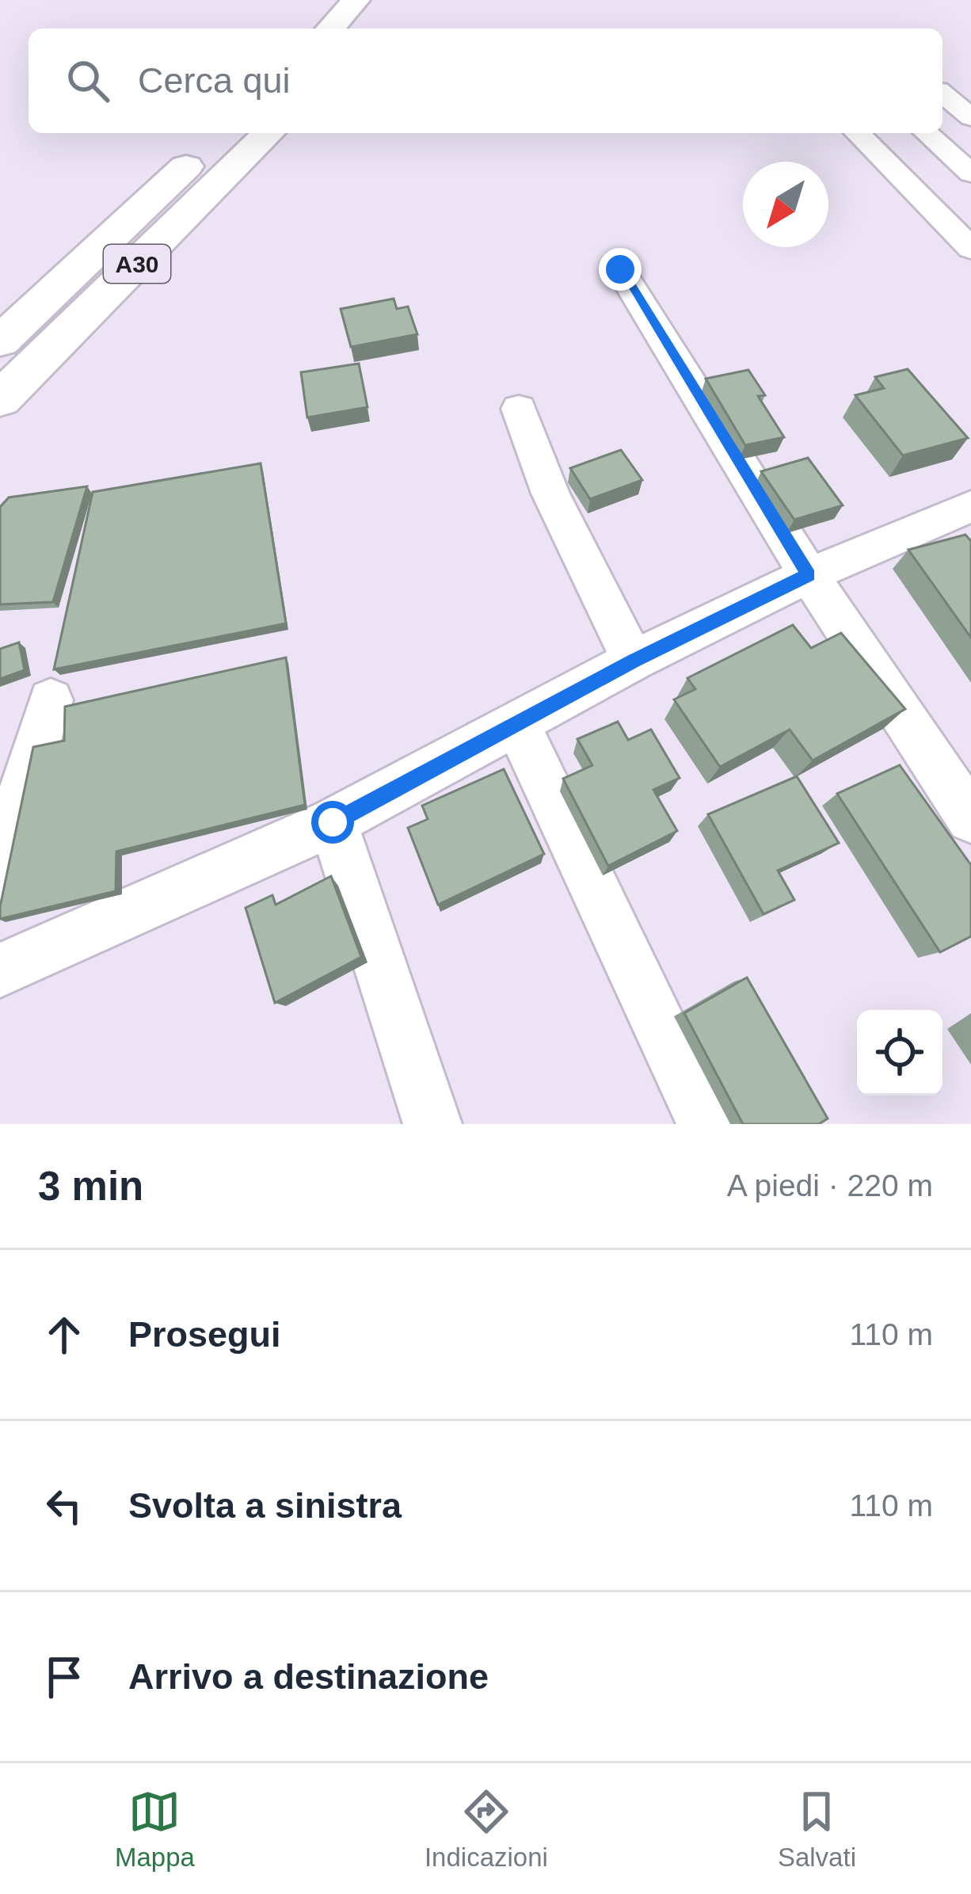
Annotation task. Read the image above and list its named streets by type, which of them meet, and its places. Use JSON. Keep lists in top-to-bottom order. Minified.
{"streets":{"highway":["A30"]},"north":"bottom left","page":{"search":"Cerca qui","heading":["3 min","A piedi · 220 m"],"list":[["Prosegui","110 m"],["Svolta a sinistra","110 m"],"Arrivo a destinazione"],"nav":["Mappa","Indicazioni","Salvati"]}}
